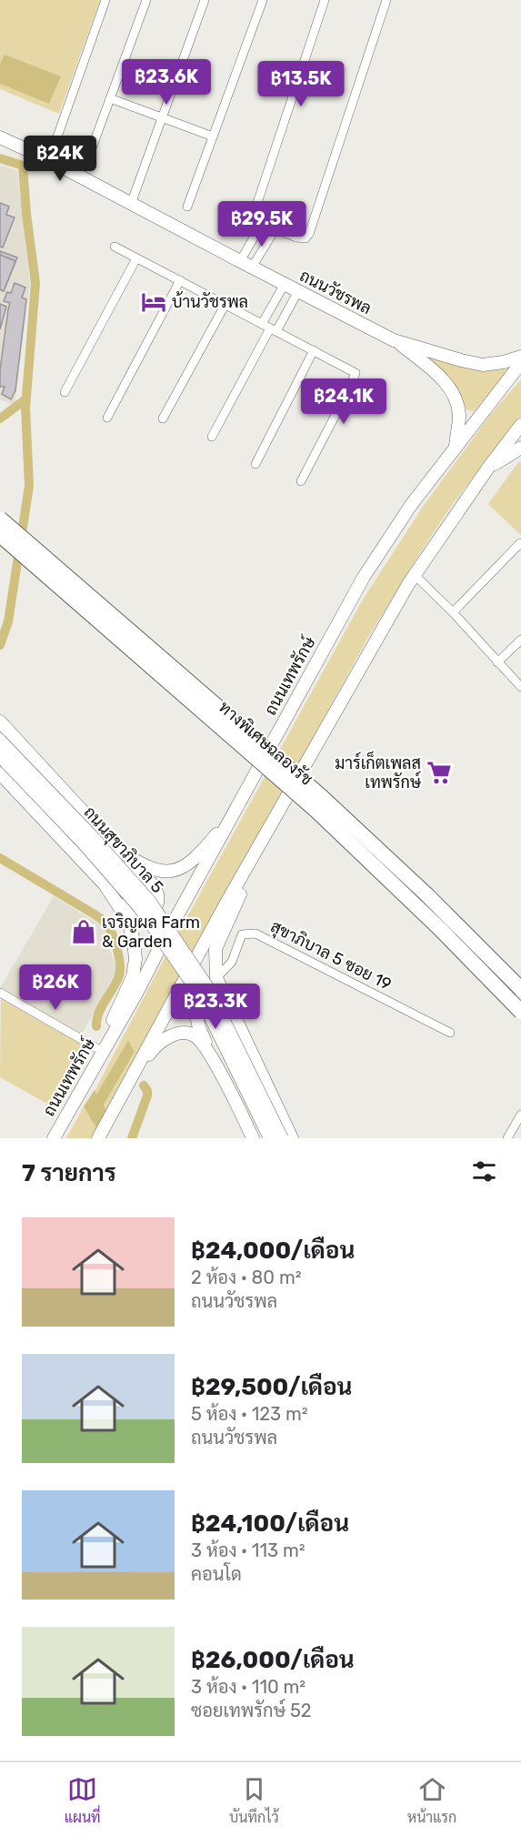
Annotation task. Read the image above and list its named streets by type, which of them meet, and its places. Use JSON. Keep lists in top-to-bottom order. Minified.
{"streets":{"highway":["ทางพิเศษฉลองรัช"],"main road":["ถนนวัชรพล","ถนนเทพรักษ์","ถนนสุขาภิบาล 5"],"street":["สุขาภิบาล 5 ซอย 19"]},"crossings":[["ถนนวัชรพล","ถนนเทพรักษ์"],["ถนนเทพรักษ์","ถนนสุขาภิบาล 5"]],"places":{"hotel":["บ้านวัชรพล"],"supermarket":["มาร์เก็ตเพลส เทพรักษ์"],"shop":["เจริญผล Farm & Garden"]},"page":{"price":["฿23.6K","฿13.5K","฿24K","฿29.5K","฿24.1K","฿26K","฿23.3K"],"heading":"7 รายการ","list":[{"name":"฿24,000/เดือน","note":"2 ห้อง · 80 m² · ถนนวัชรพล"},{"name":"฿29,500/เดือน","note":"5 ห้อง · 123 m² · ถนนวัชรพล"},{"name":"฿24,100/เดือน","note":"3 ห้อง · 113 m² · คอนโด"},{"name":"฿26,000/เดือน","note":"3 ห้อง · 110 m² · ซอยเทพรักษ์ 52"}],"tabs":["แผนที่","บันทึกไว้","หน้าแรก"]}}
